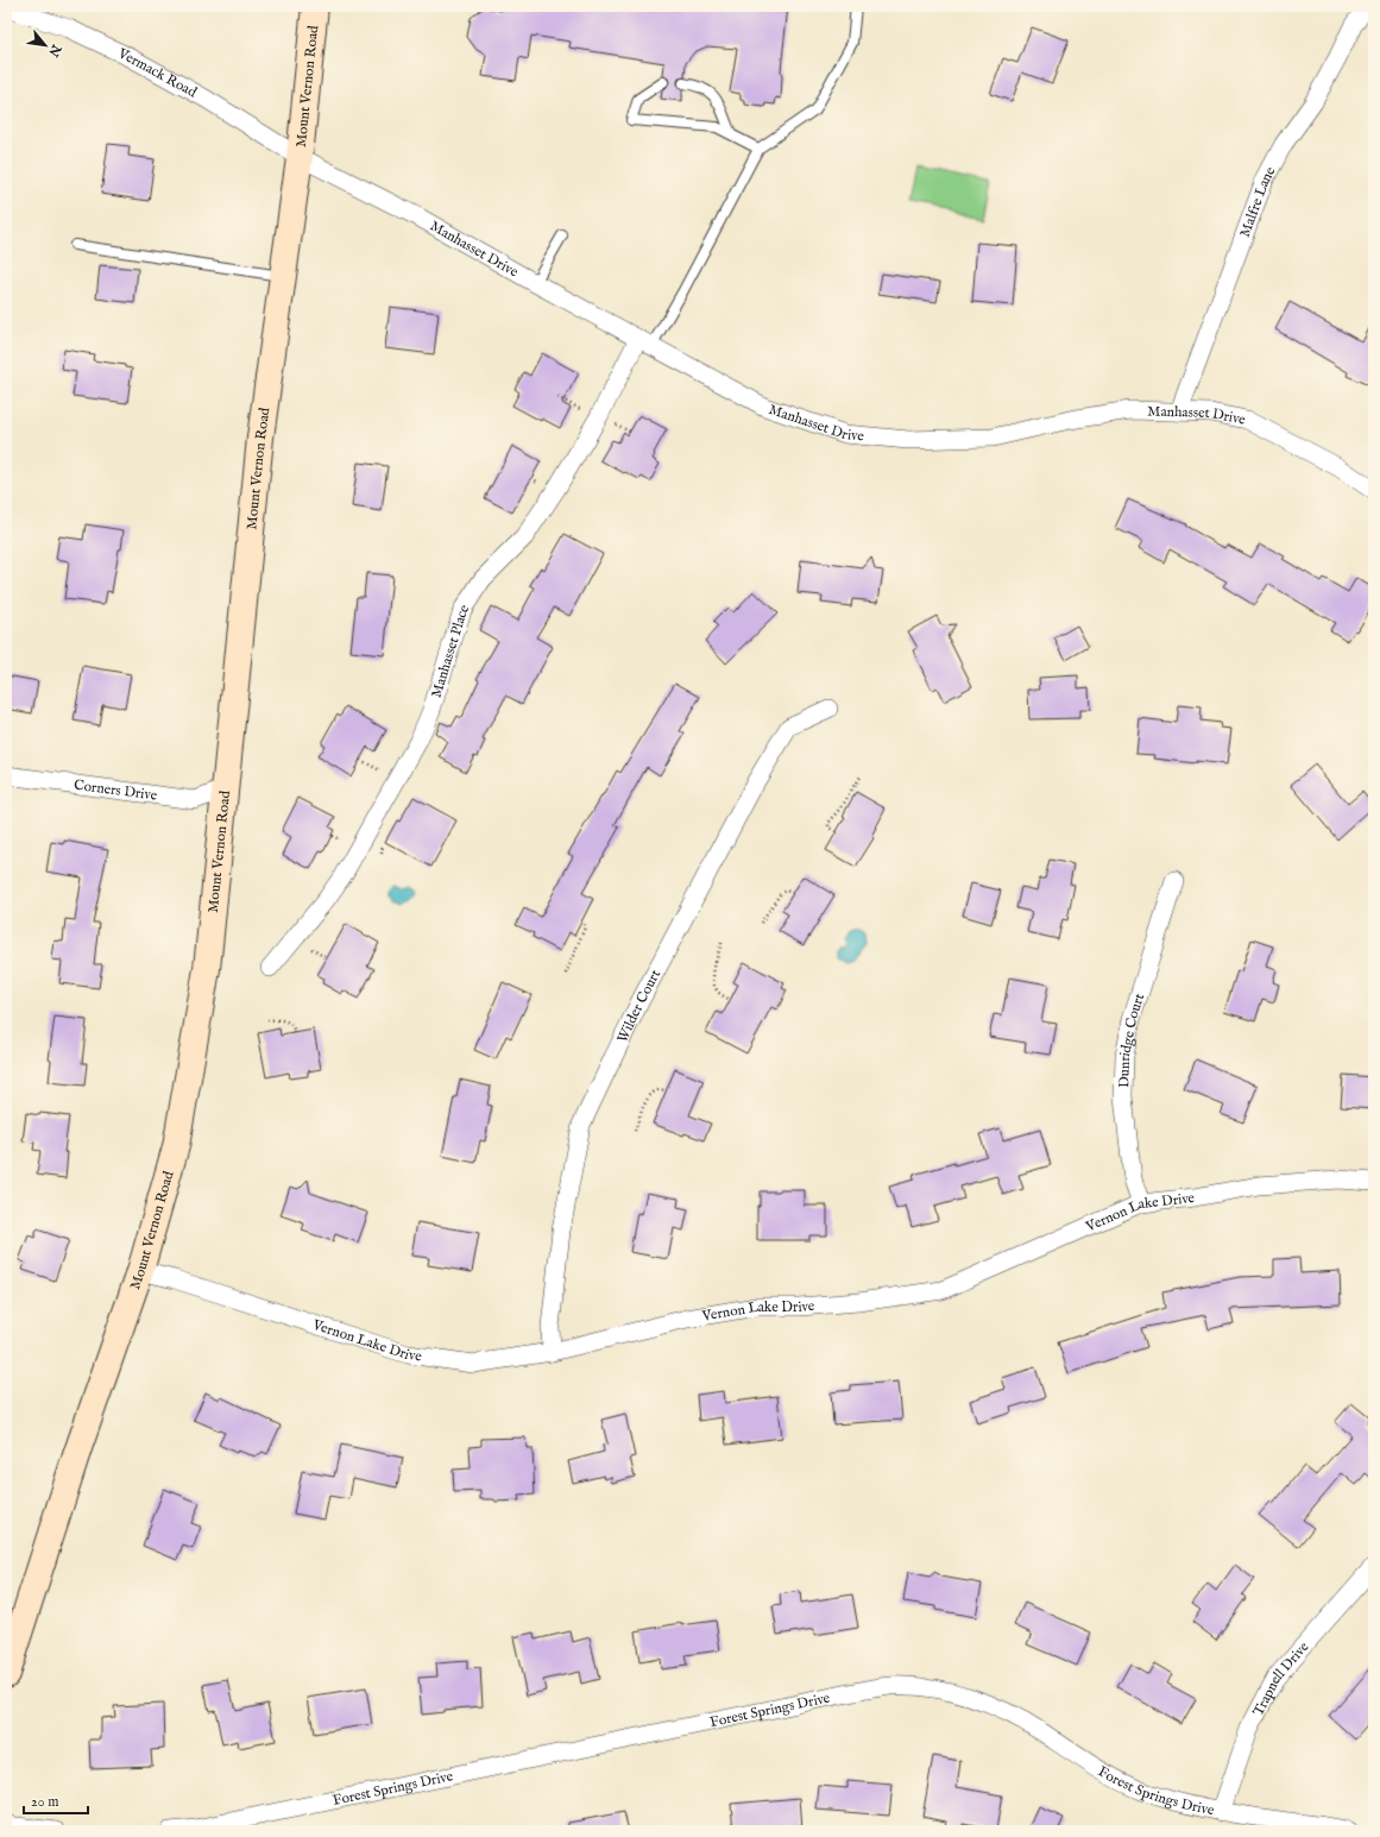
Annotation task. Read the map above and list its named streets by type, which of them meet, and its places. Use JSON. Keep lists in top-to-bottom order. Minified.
{"streets":{"main road":["Mount Vernon Road"],"street":["Vermack Road","Malfre Lane","Manhasset Drive","Manhasset Place","Corners Drive","Wilder Court","Dunridge Court","Vernon Lake Drive","Trapnell Drive","Forest Springs Drive"]},"crossings":[["Vermack Road","Mount Vernon Road"],["Vermack Road","Manhasset Drive"],["Mount Vernon Road","Manhasset Drive"],["Mount Vernon Road","Corners Drive"],["Mount Vernon Road","Vernon Lake Drive"],["Malfre Lane","Manhasset Drive"],["Manhasset Drive","Manhasset Place"],["Wilder Court","Vernon Lake Drive"],["Dunridge Court","Vernon Lake Drive"],["Trapnell Drive","Forest Springs Drive"]],"scale_bar":"20 m","north":"bottom right"}
